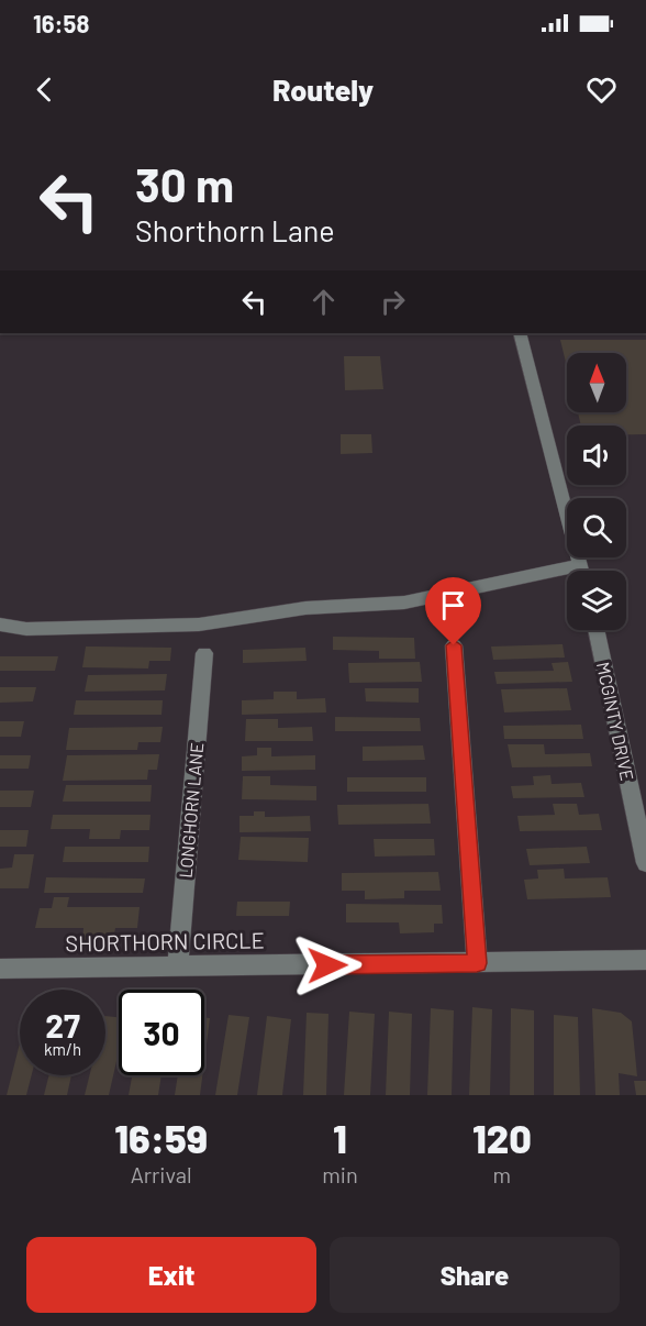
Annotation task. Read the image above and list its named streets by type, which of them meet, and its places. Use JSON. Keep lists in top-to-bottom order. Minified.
{"streets":{"street":["MCGINTY DRIVE","LONGHORN LANE","SHORTHORN CIRCLE"]},"crossings":[["LONGHORN LANE","SHORTHORN CIRCLE"]],"north":"top","page":{"status":"16:58","header":"Routely","turn":["30 m","Shorthorn Lane"],"speed":"27 km/h","limit":"30","eta":["16:59","Arrival","1","min","120","m"],"buttons":["Exit","Share"]}}
